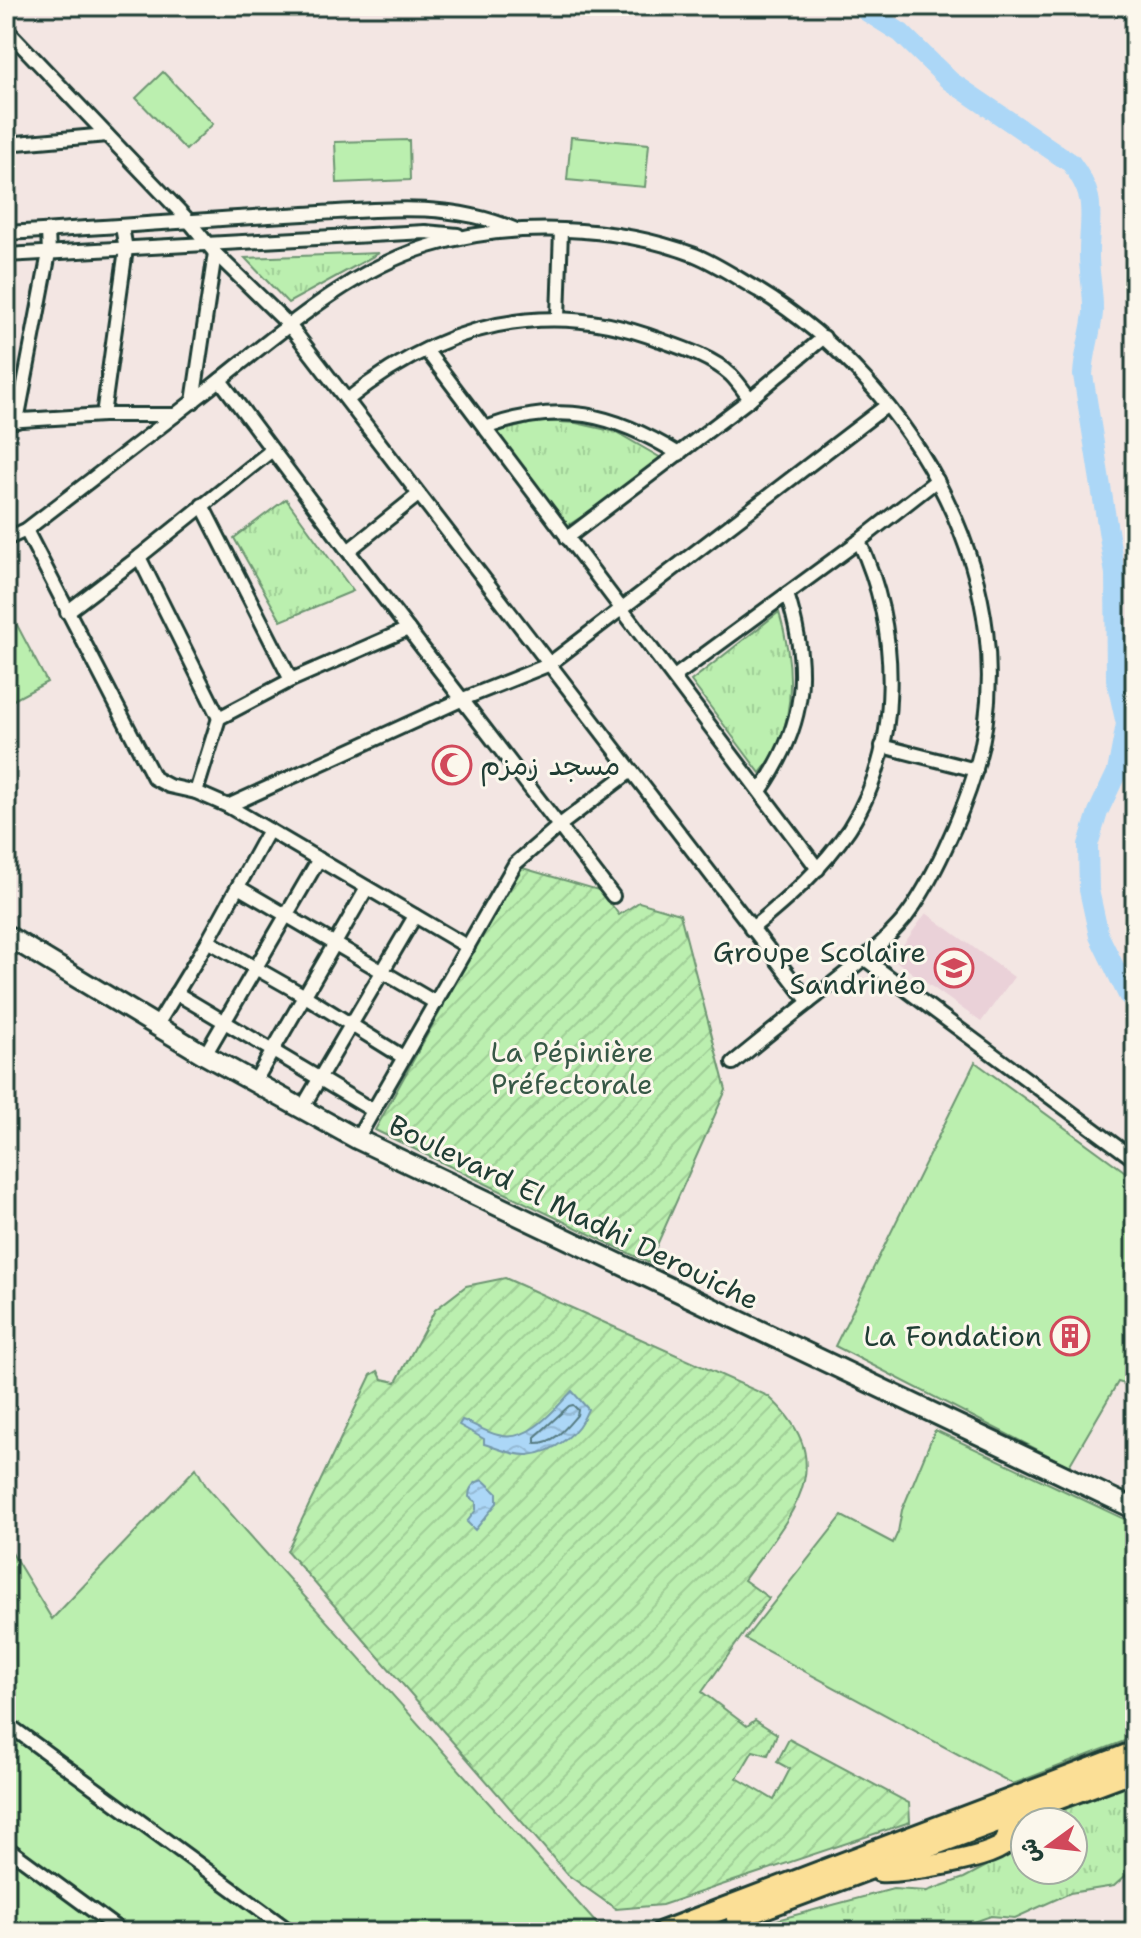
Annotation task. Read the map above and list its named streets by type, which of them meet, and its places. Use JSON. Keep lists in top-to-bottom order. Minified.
{"streets":{"street":["Boulevard El Madhi Derouiche"]},"parks":["La Pépinière Préfectorale"],"places":{"mosque":["مسجد زمزم"],"school or university":["Groupe Scolaire Sandrinéo"],"building":["La Fondation"]},"north":"left"}
